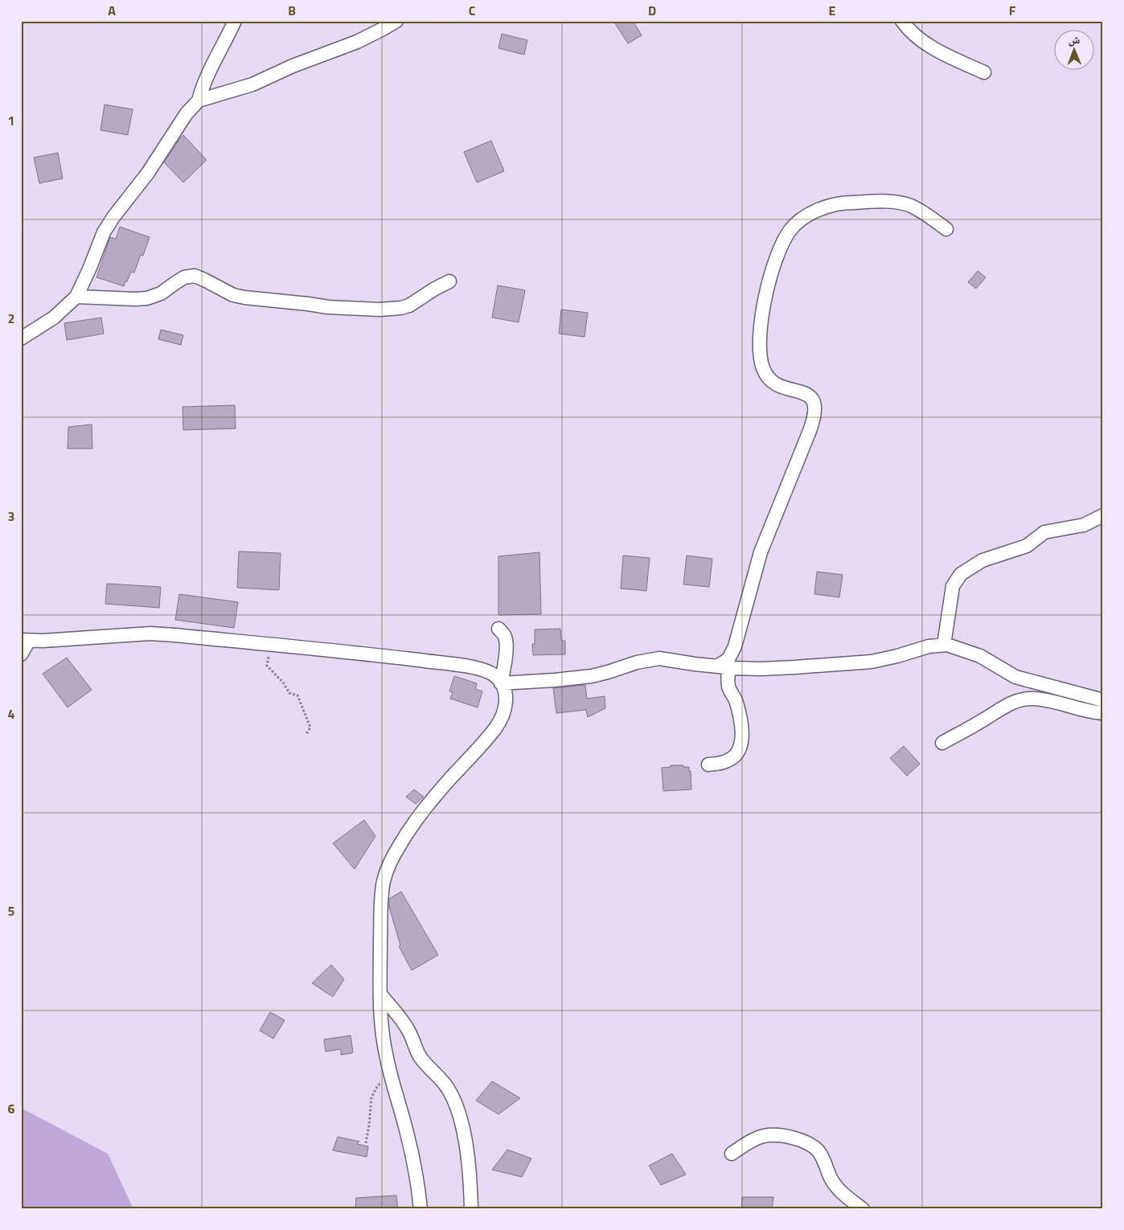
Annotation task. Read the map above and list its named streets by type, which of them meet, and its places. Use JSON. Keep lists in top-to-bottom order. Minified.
{"north":"top","grid":{"columns":["A","B","C","D","E","F"],"rows":["1","2","3","4","5","6"]}}
